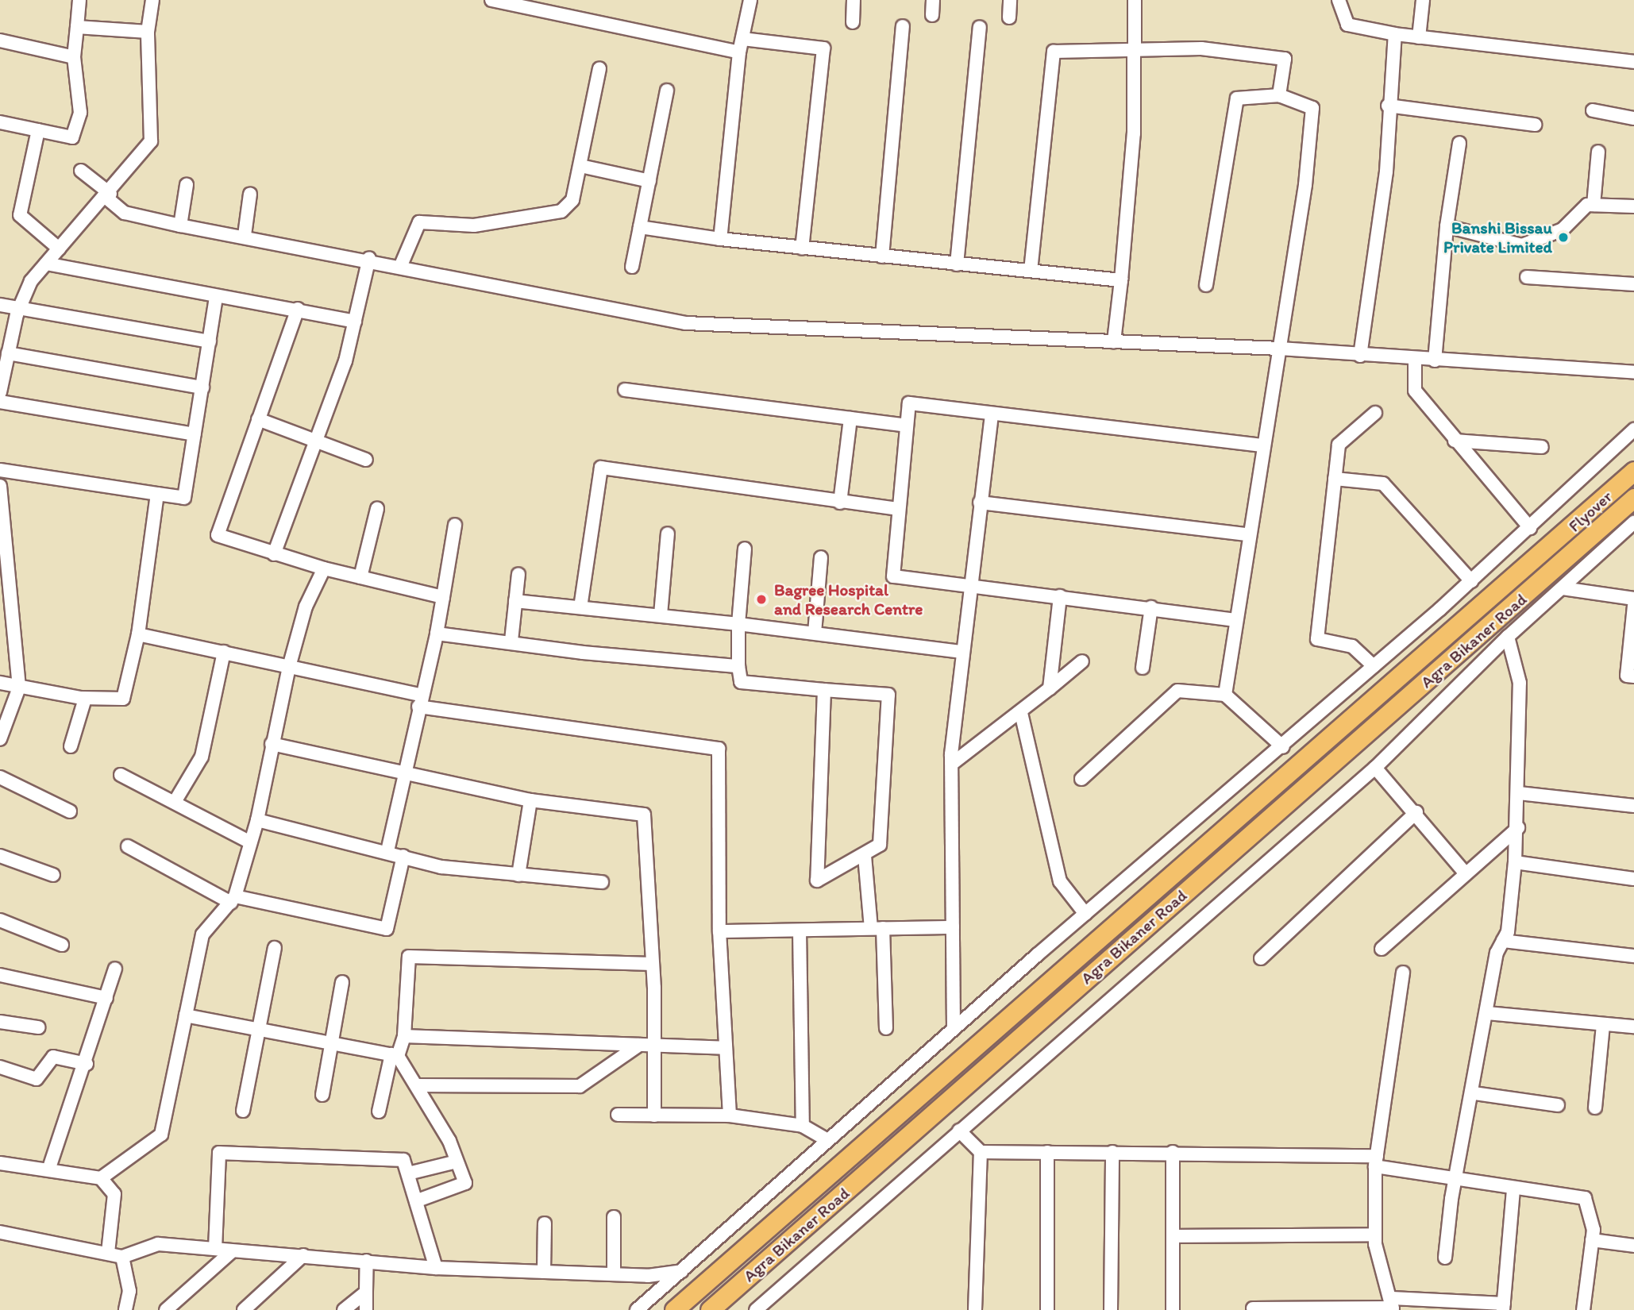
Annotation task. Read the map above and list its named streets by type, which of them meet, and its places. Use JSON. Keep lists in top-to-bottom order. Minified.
{"streets":{"highway":["Flyover","Agra Bikaner Road"]},"crossings":[["Flyover","Agra Bikaner Road"]],"places":["Banshi Bissau Private Limited","Bagree Hospital and Research Centre"]}
